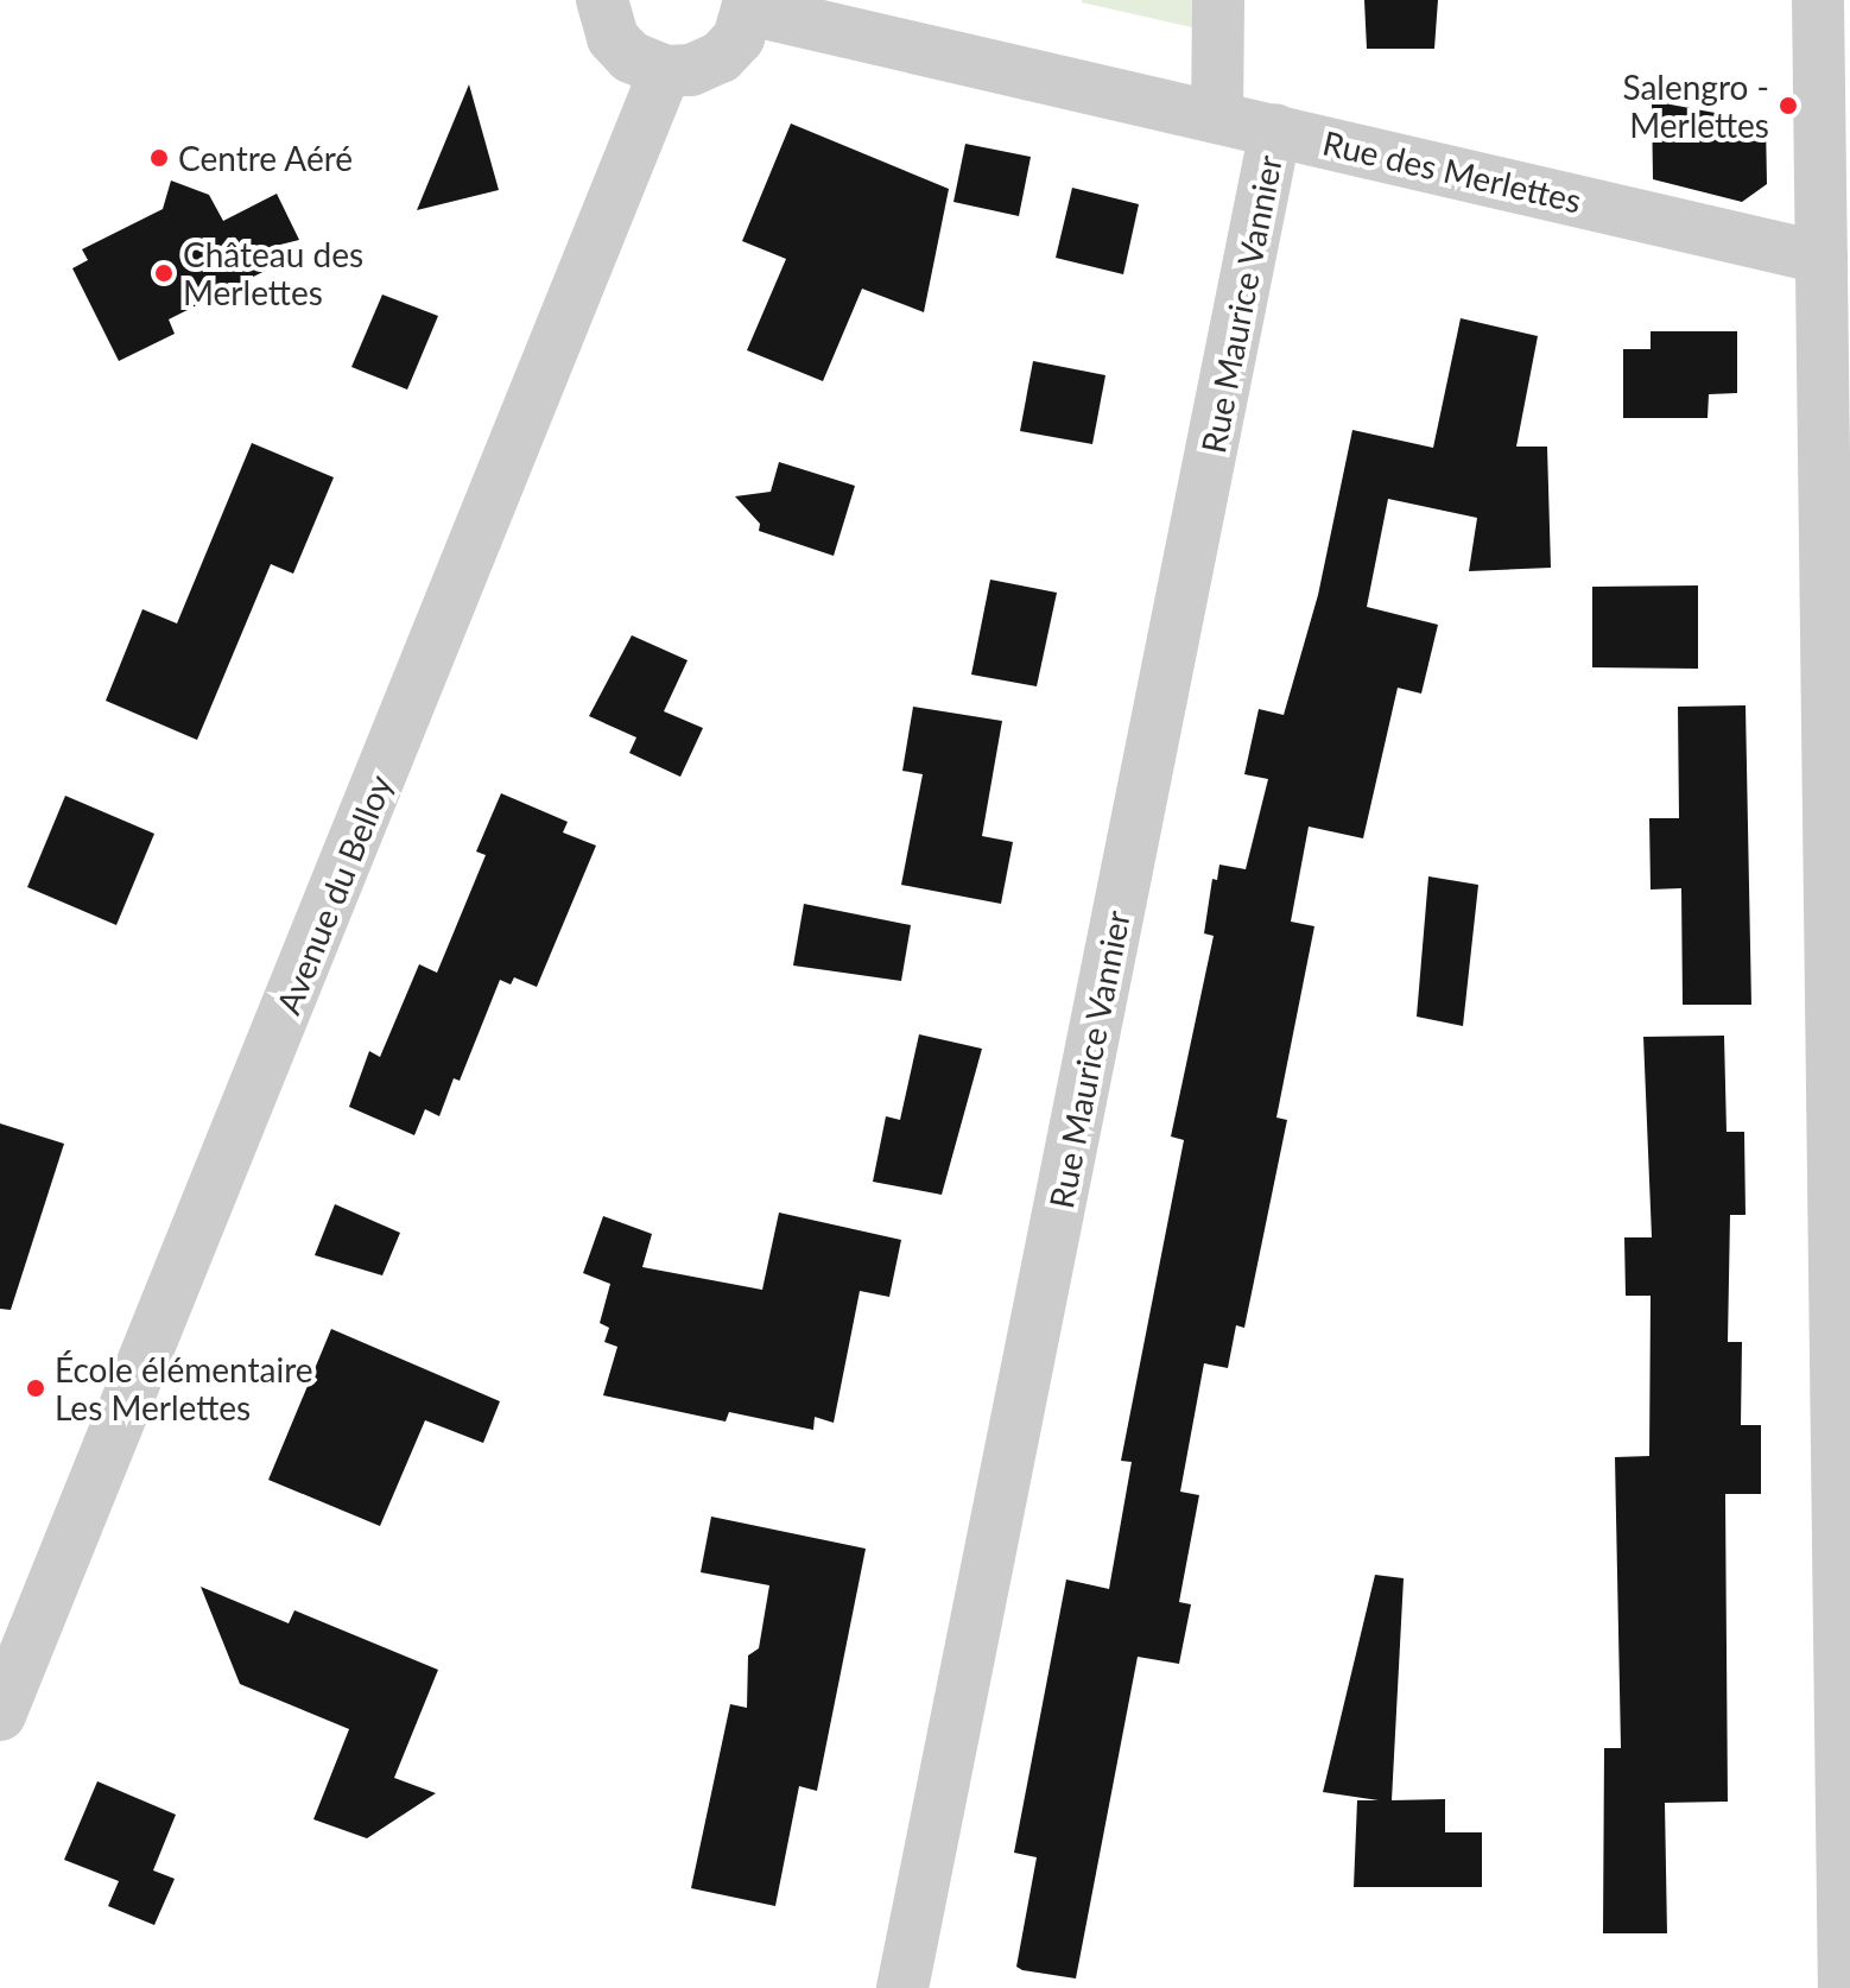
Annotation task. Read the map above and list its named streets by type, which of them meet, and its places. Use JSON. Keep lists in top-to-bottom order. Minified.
{"streets":{"street":["Rue des Merlettes","Rue Maurice Vannier","Avenue du Belloy"]},"crossings":[["Rue des Merlettes","Rue Maurice Vannier"]],"places":["Salengro - Merlettes","Centre Aéré","Château des Merlettes","École élémentaire Les Merlettes"]}
